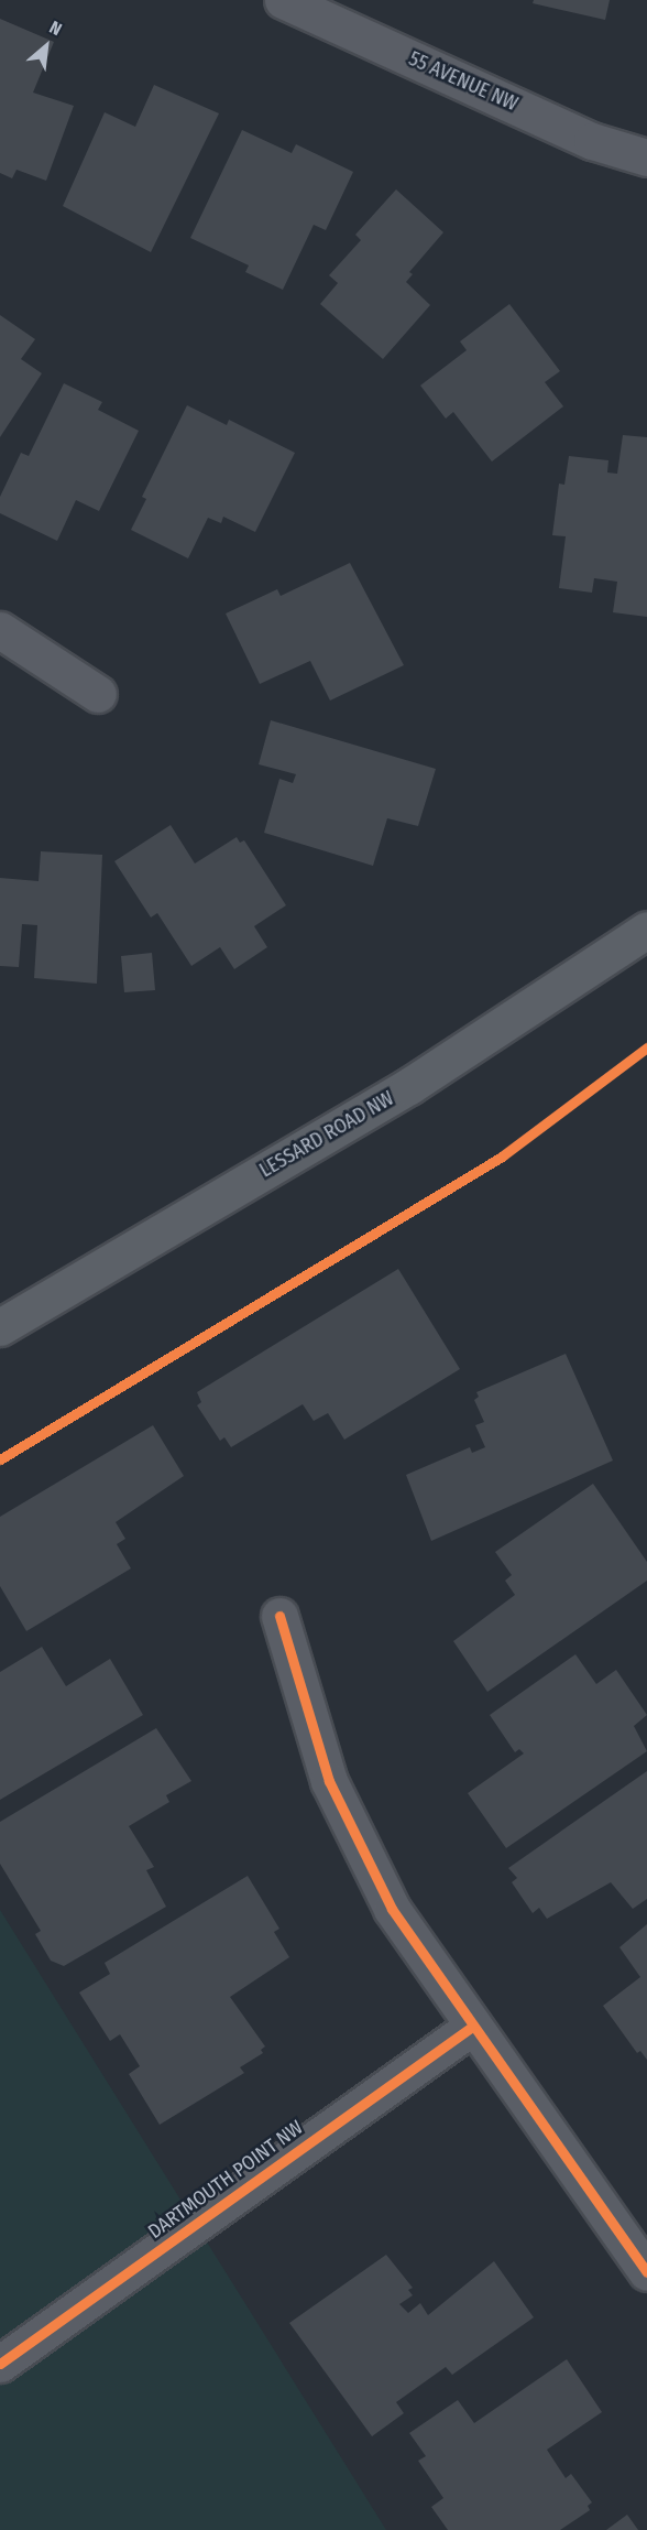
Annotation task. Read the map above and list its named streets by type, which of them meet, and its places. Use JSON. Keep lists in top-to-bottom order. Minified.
{"streets":{"main road":["LESSARD ROAD NW"],"street":["55 AVENUE NW","DARTMOUTH POINT NW"]},"north":"top right"}
